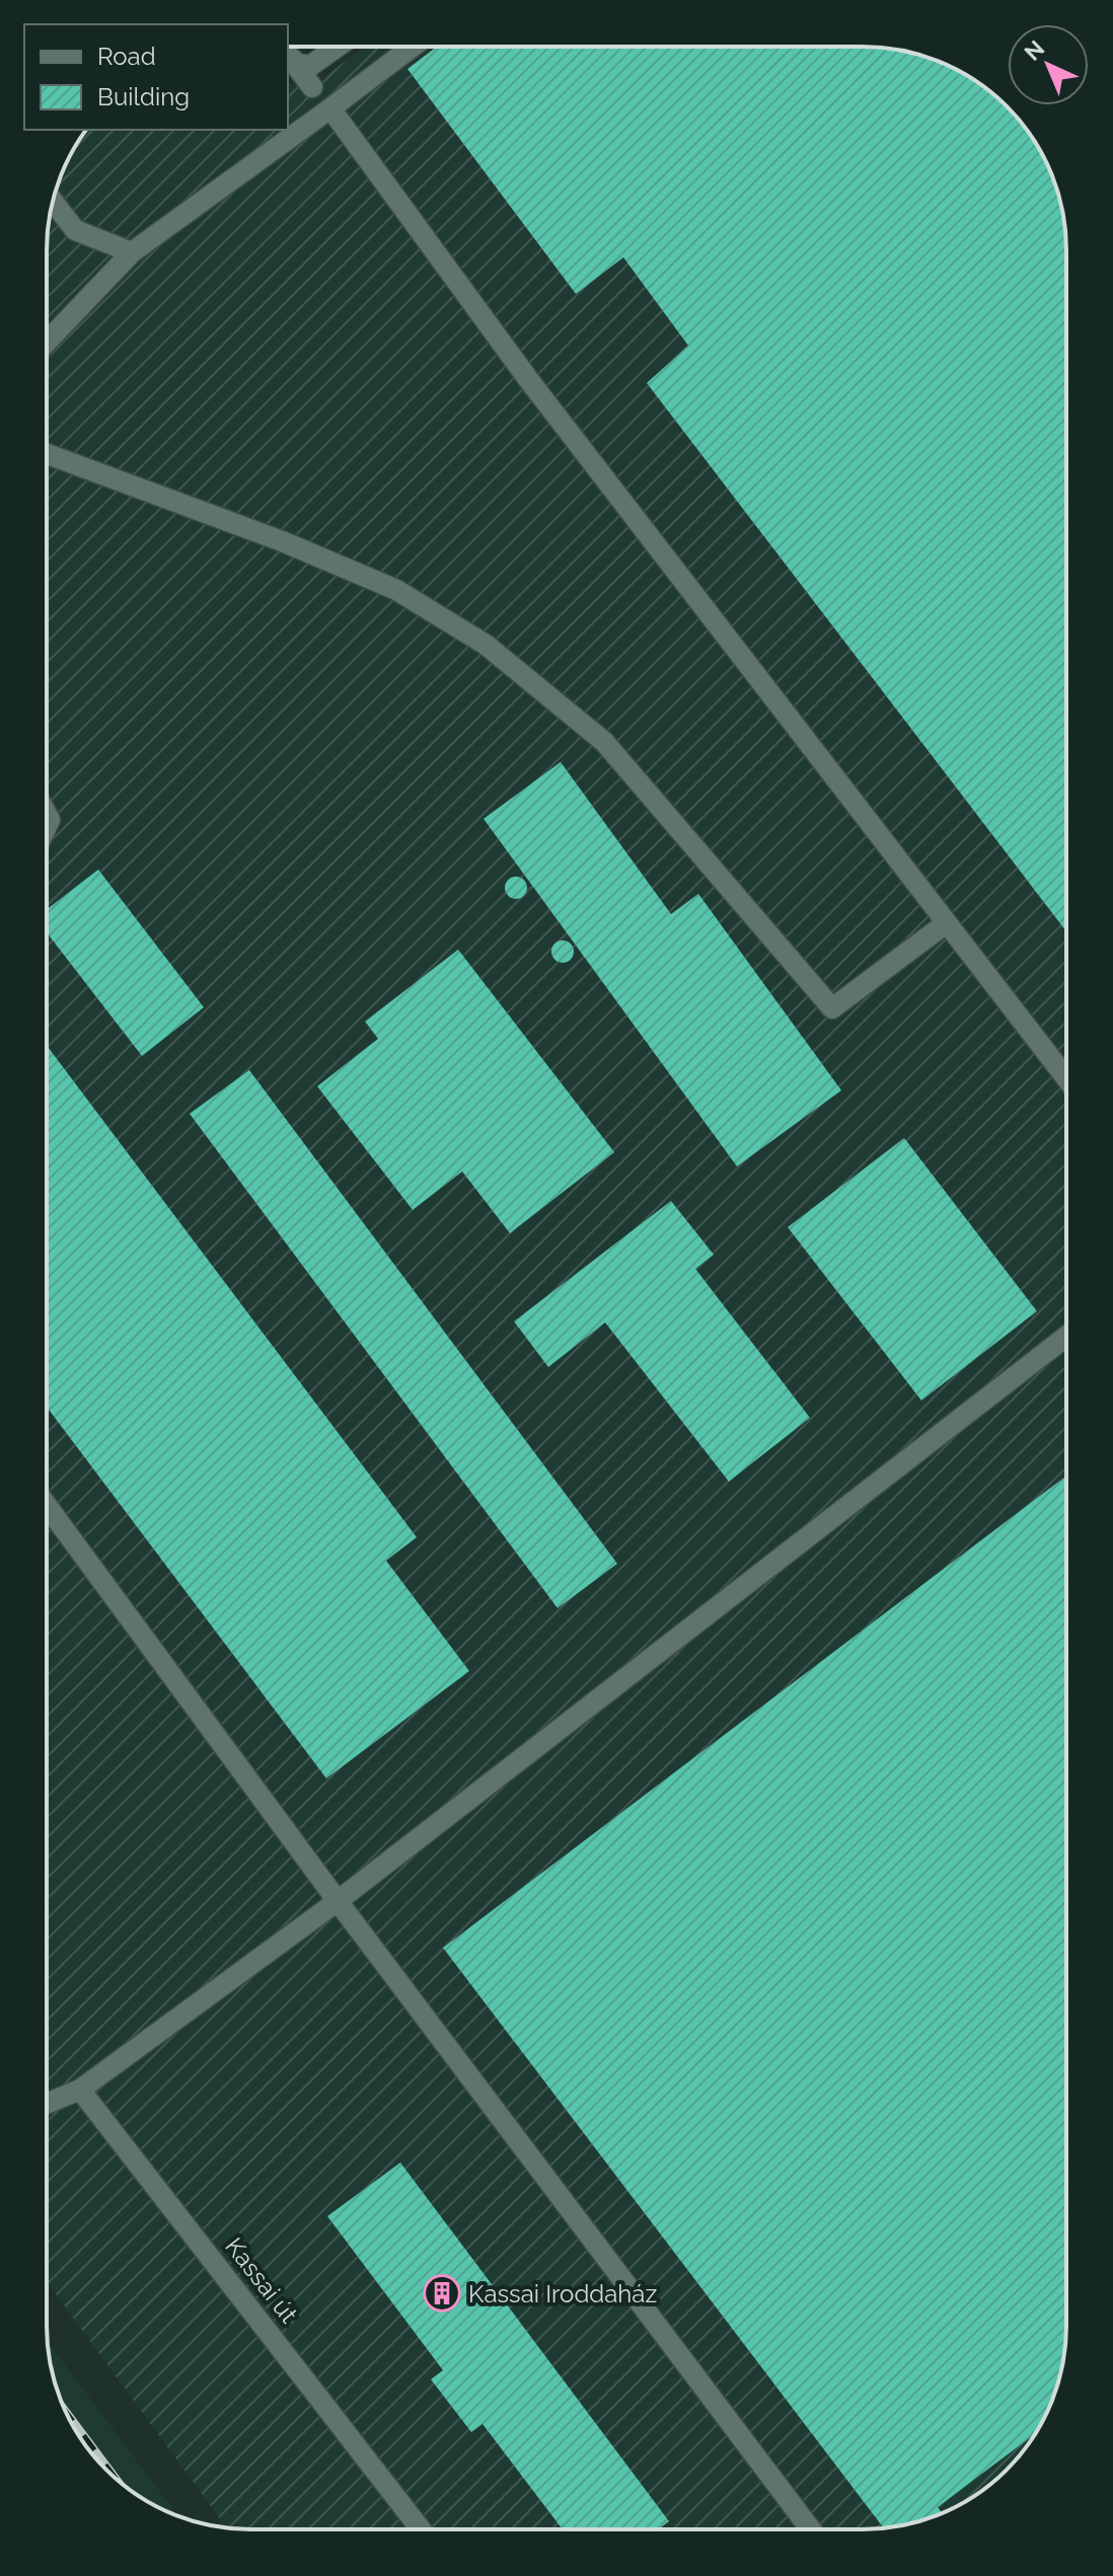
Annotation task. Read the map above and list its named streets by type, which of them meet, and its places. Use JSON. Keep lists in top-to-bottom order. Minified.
{"streets":{"street":["Kassai út"]},"places":{"building":["Kassai Iroddaház"]},"legend":["Road","Building"],"north":"top left"}
